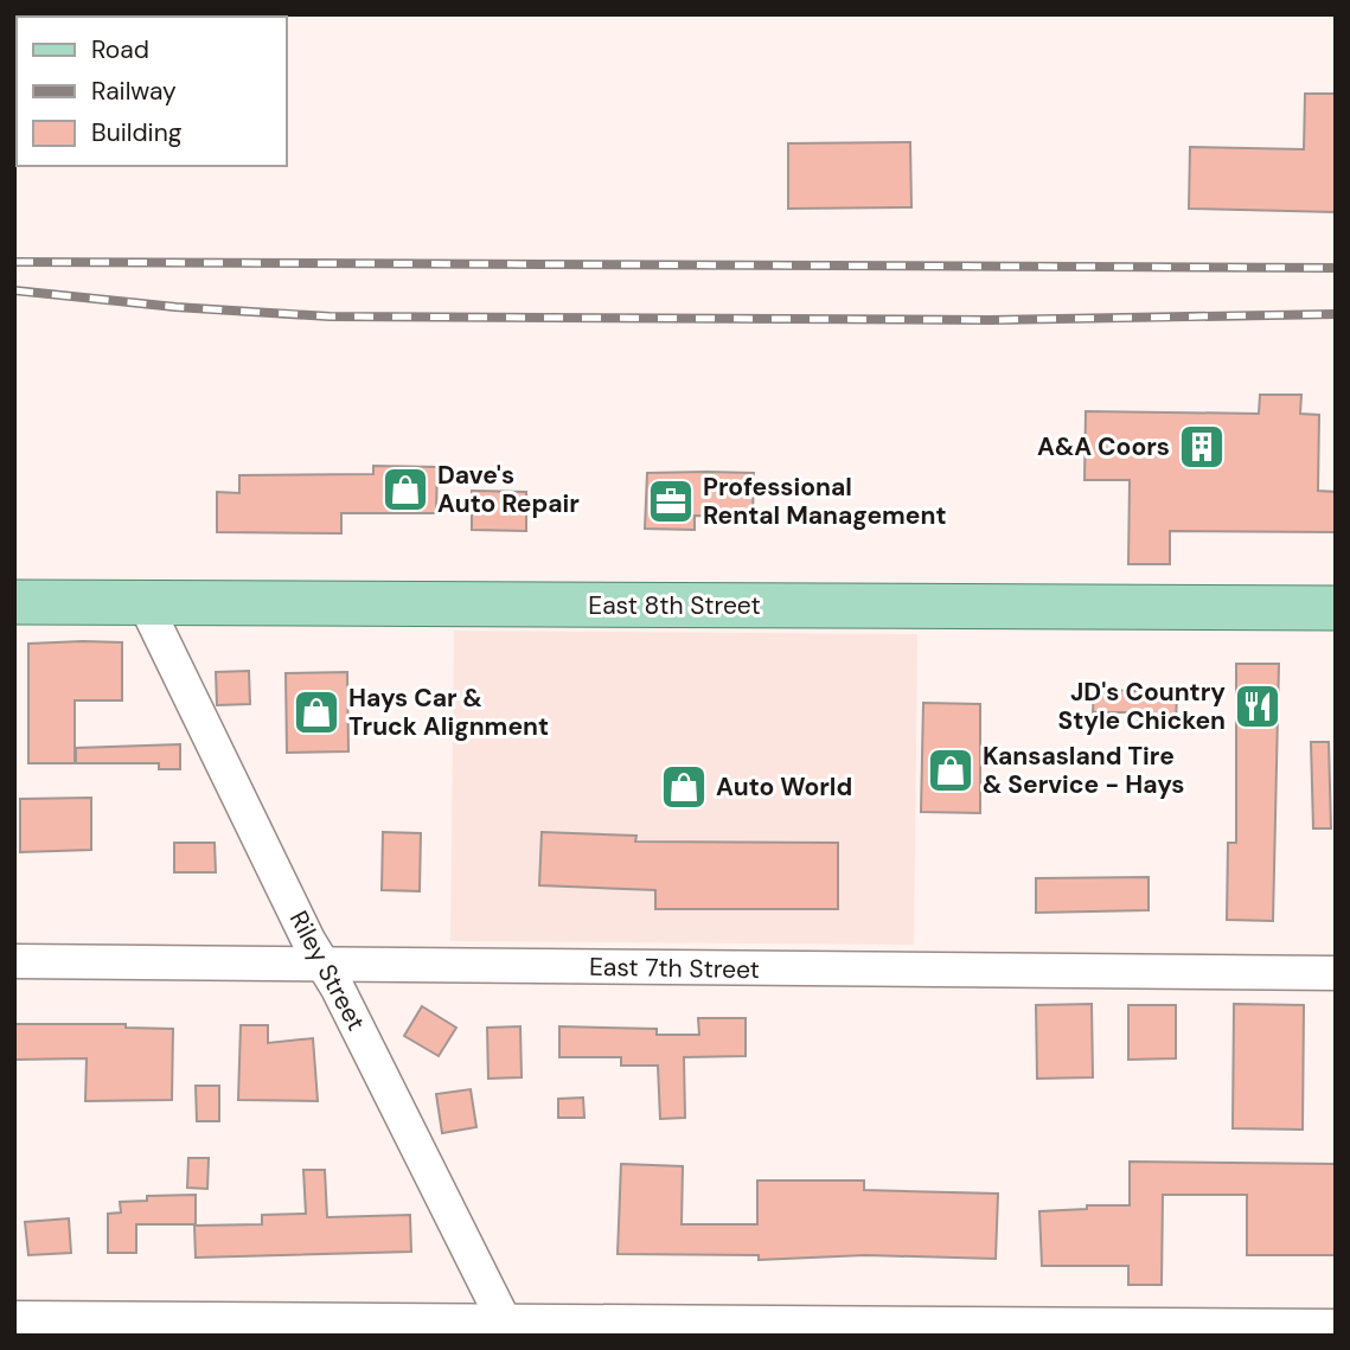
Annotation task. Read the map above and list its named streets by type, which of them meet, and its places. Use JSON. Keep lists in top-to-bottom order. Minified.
{"streets":{"main road":["East 8th Street"],"street":["East 7th Street","Riley Street"]},"crossings":[["East 8th Street","Riley Street"],["East 7th Street","Riley Street"]],"places":{"building":["A&A Coors"],"shop":["Dave's Auto Repair","Hays Car & Truck Alignment","Kansasland Tire & Service - Hays","Auto World"],"office":["Professional Rental Management"],"restaurant":["JD's Country Style Chicken"]},"legend":["Road","Railway","Building"]}
